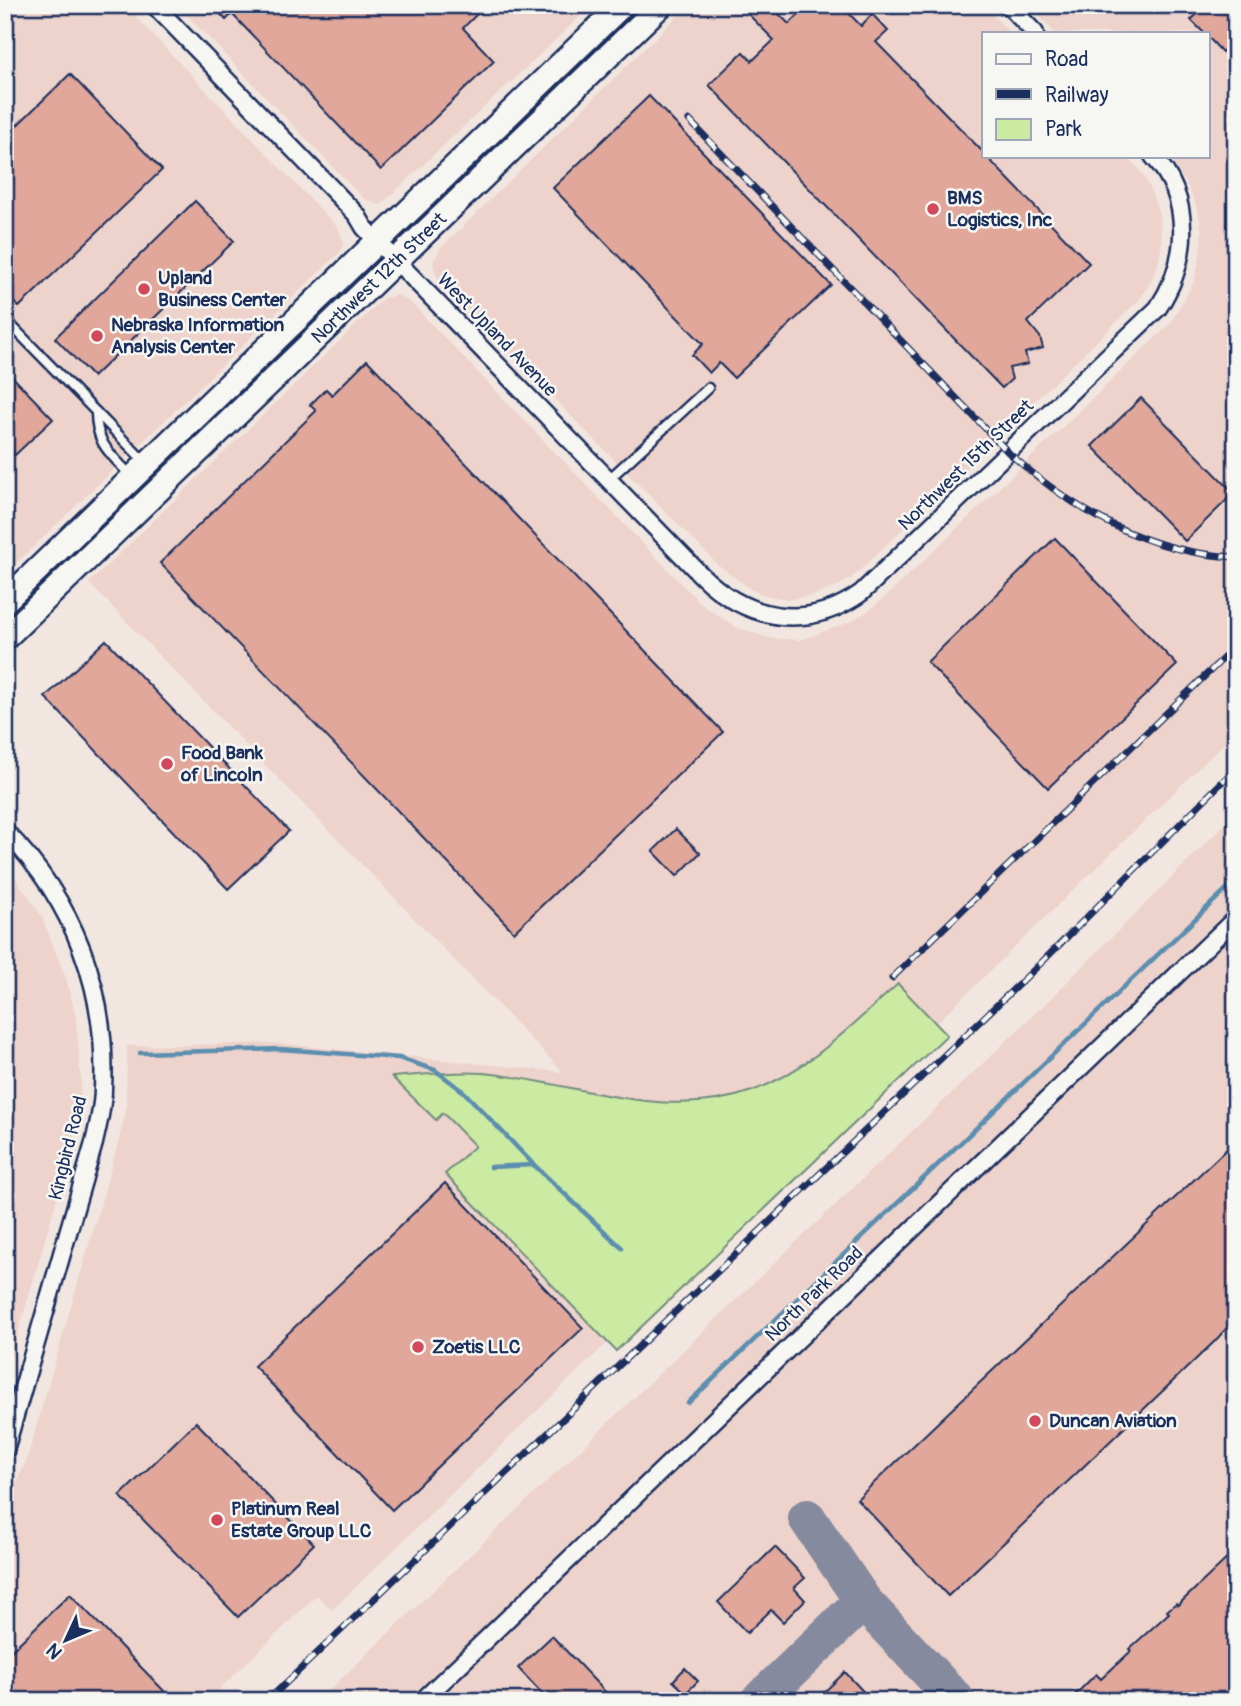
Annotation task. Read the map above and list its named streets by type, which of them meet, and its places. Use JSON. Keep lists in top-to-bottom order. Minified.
{"streets":{"main road":["Northwest 12th Street"],"street":["West Upland Avenue","Northwest 15th Street","Kingbird Road","North Park Road"]},"crossings":[["Northwest 12th Street","West Upland Avenue"],["West Upland Avenue","Northwest 15th Street"]],"places":["BMS Logistics, Inc","Upland Business Center","Nebraska Information Analysis Center","Food Bank of Lincoln","Zoetis LLC","Duncan Aviation","Platinum Real Estate Group LLC"],"legend":["Road","Railway","Park"],"north":"bottom left"}
